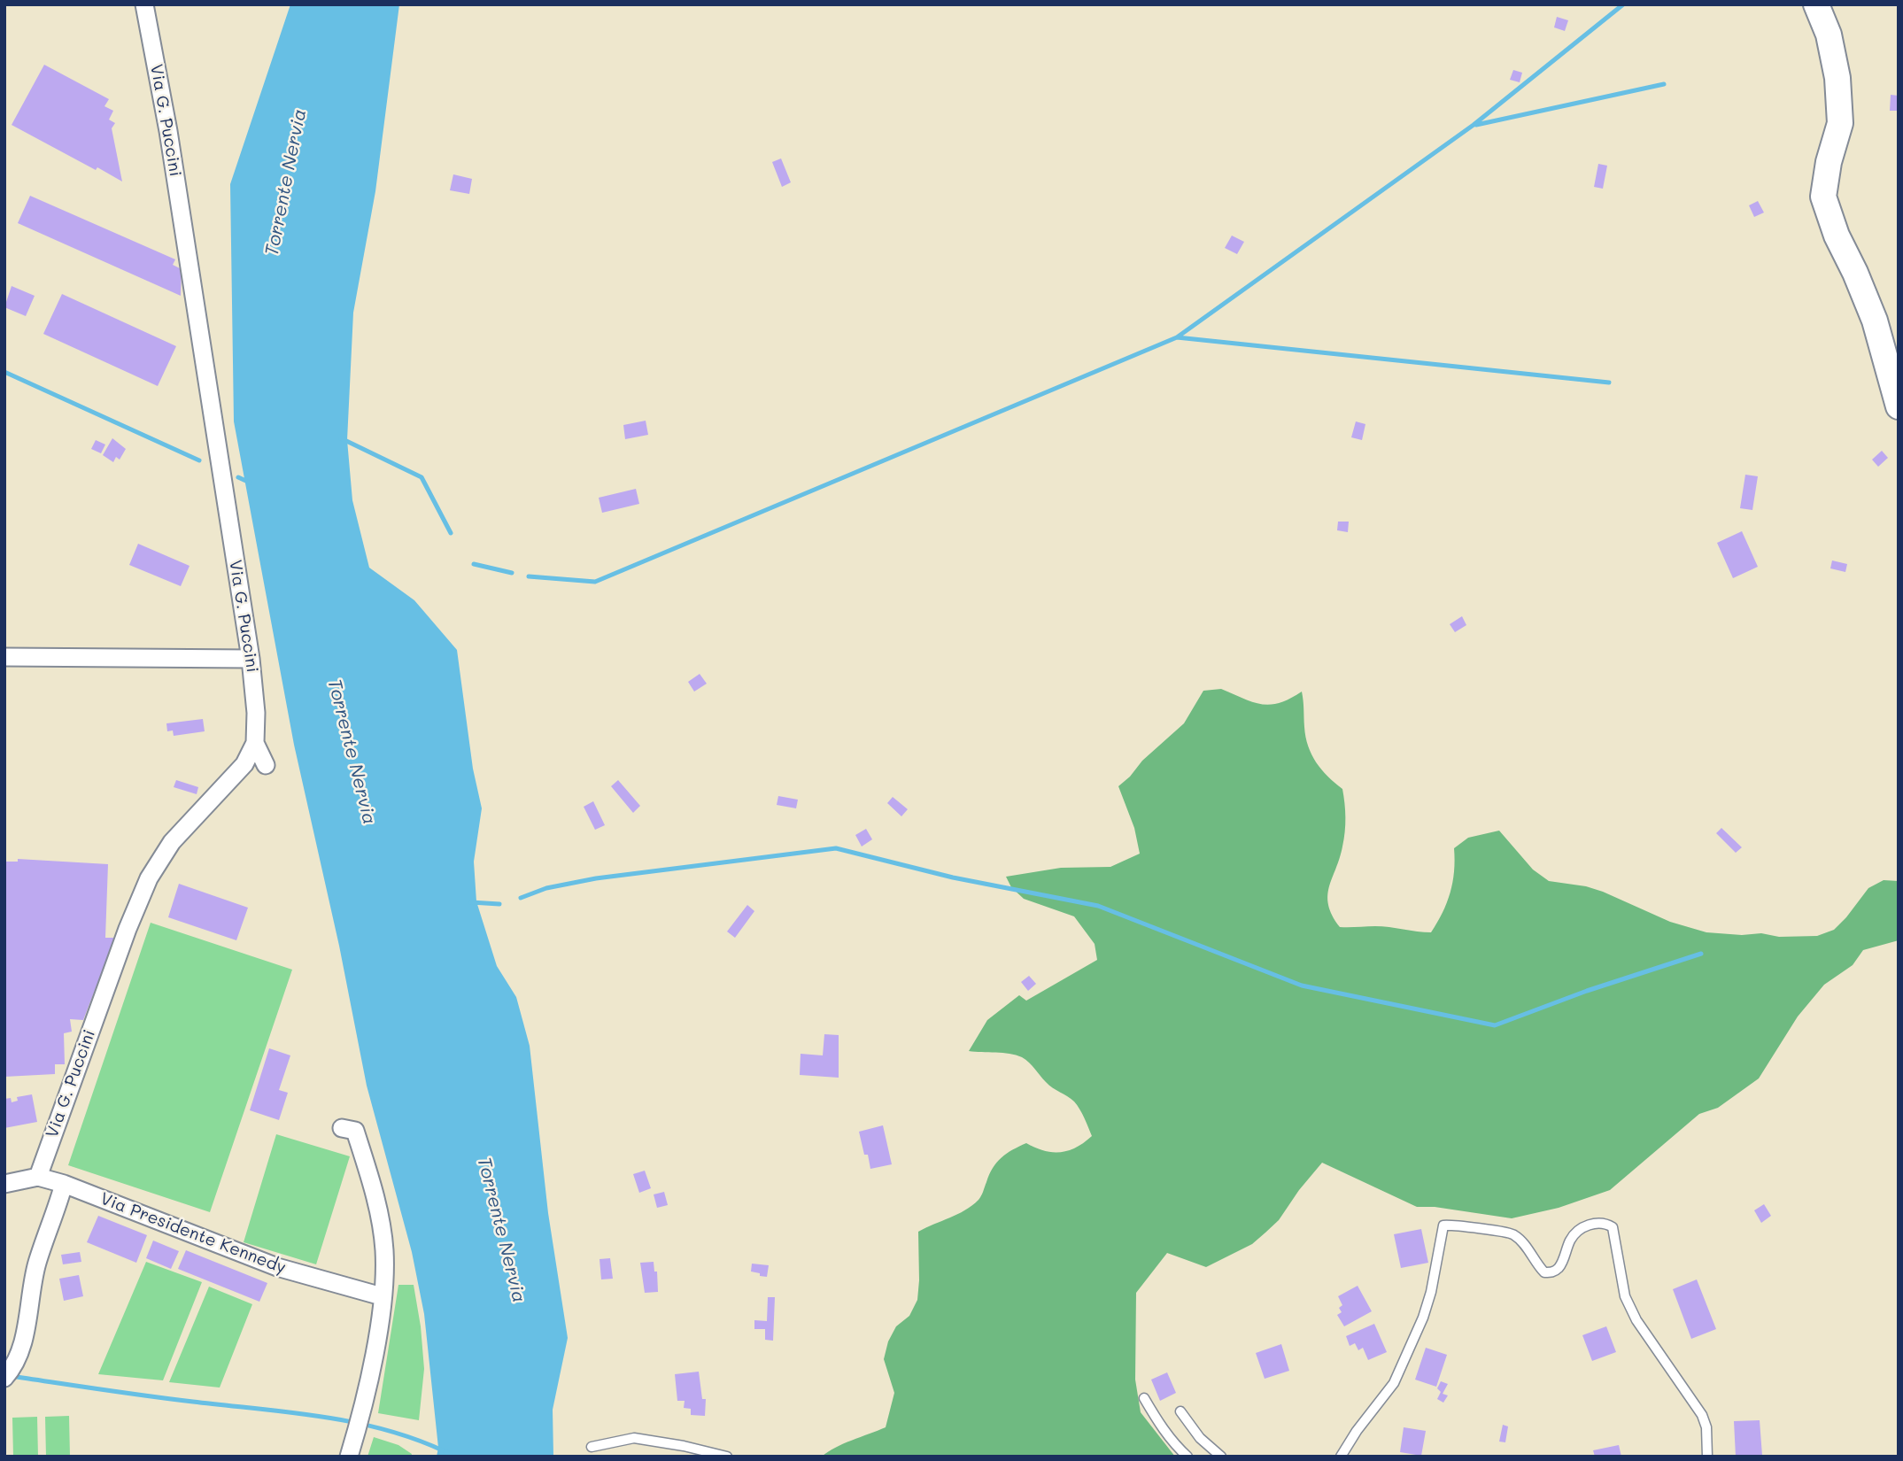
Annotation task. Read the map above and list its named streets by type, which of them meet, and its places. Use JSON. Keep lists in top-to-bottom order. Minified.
{"streets":{"street":["Via G. Puccini","Via Presidente Kennedy"]},"crossings":[["Via G. Puccini","Via Presidente Kennedy"]],"water":["Torrente Nervia"]}
